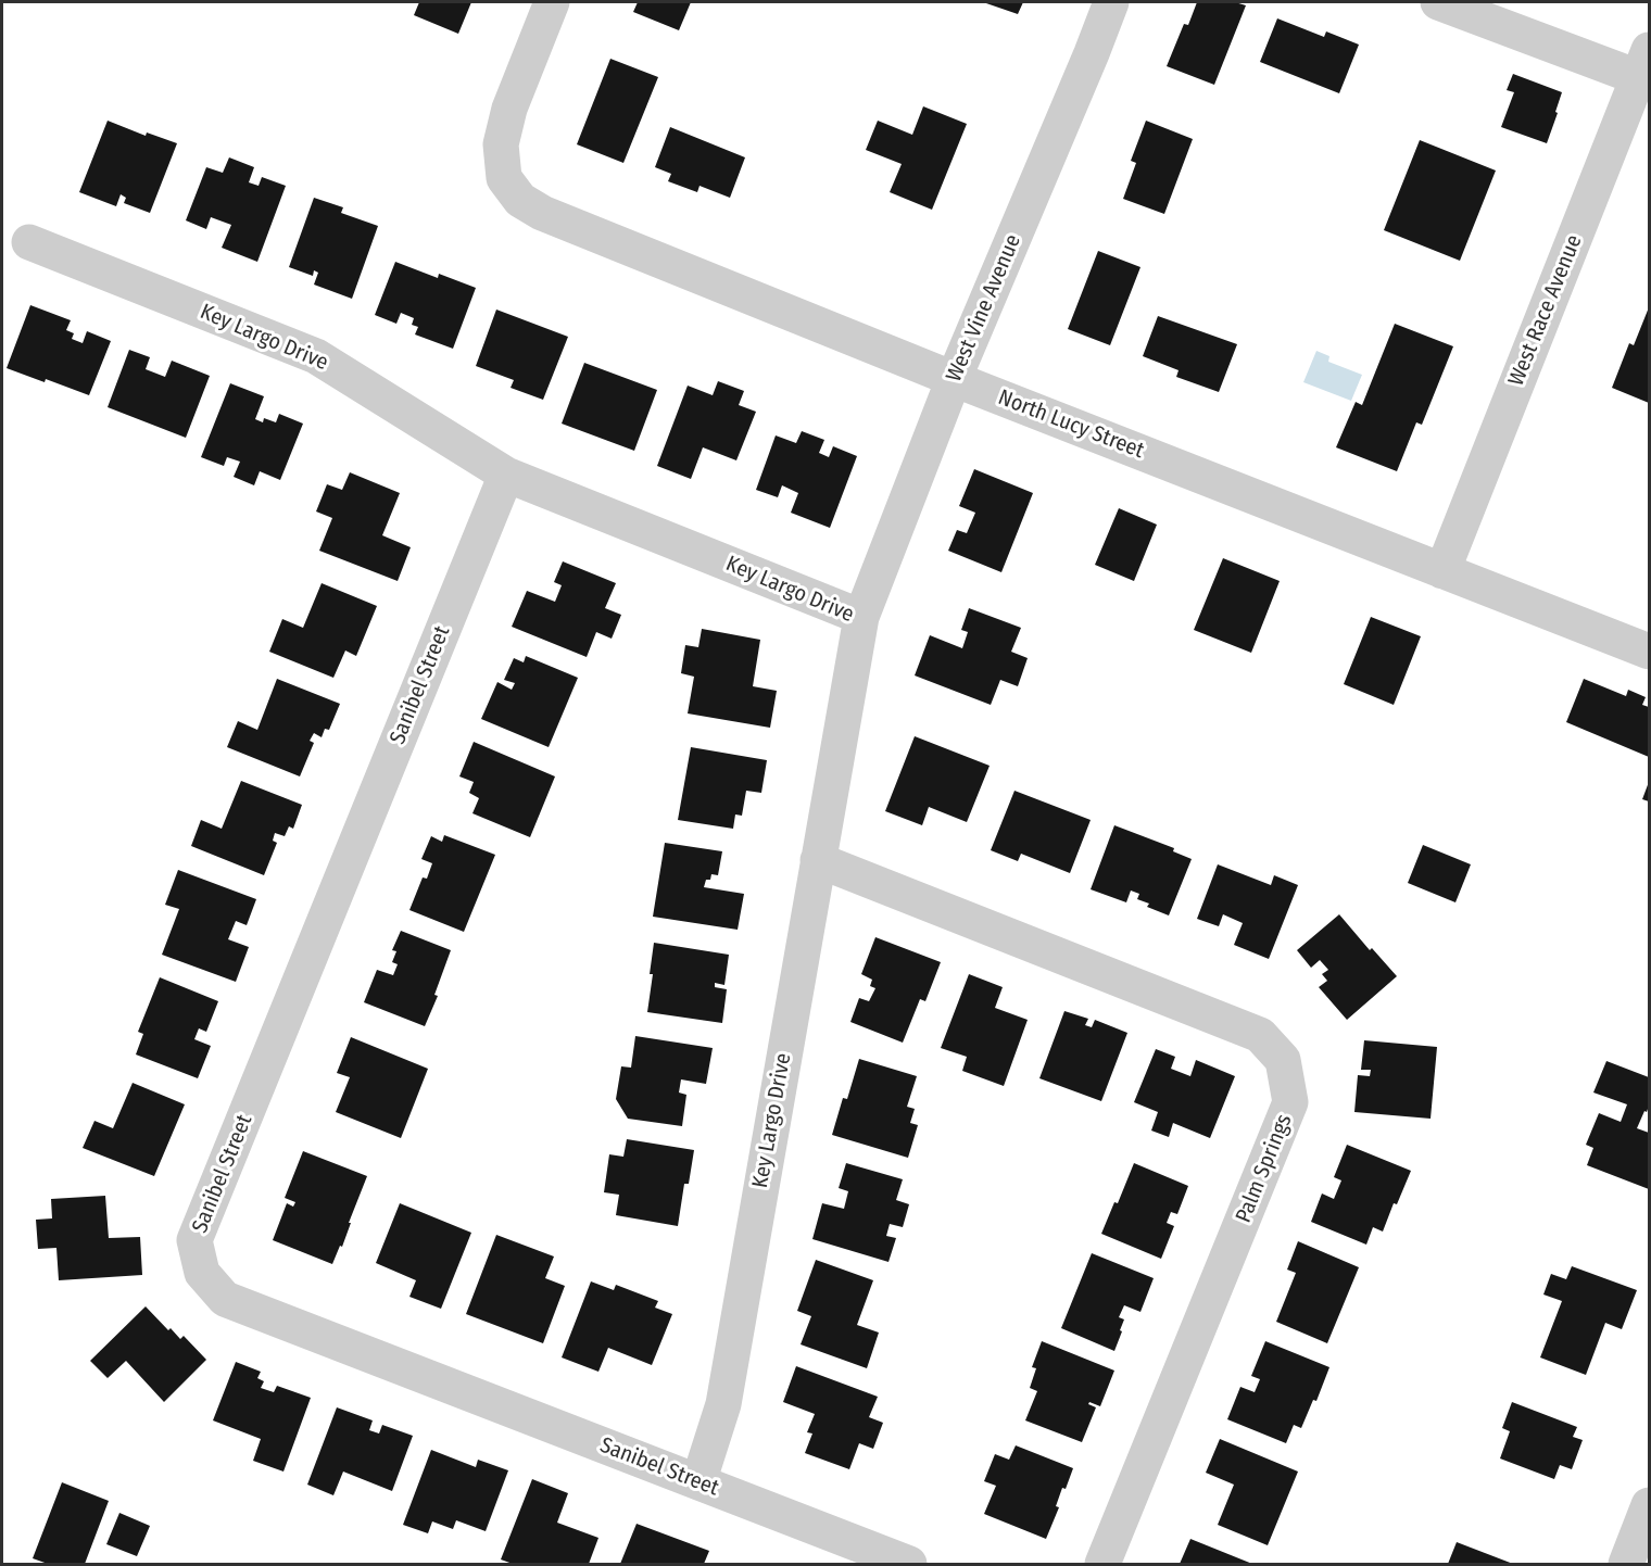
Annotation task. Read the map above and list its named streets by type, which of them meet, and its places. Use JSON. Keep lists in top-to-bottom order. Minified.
{"streets":{"street":["West Vine Avenue","West Race Avenue","Key Largo Drive","North Lucy Street","Sanibel Street","Palm Springs"]},"crossings":[["West Vine Avenue","Key Largo Drive"],["West Vine Avenue","North Lucy Street"],["West Race Avenue","North Lucy Street"],["Key Largo Drive","Sanibel Street"],["Key Largo Drive","Palm Springs"]]}
